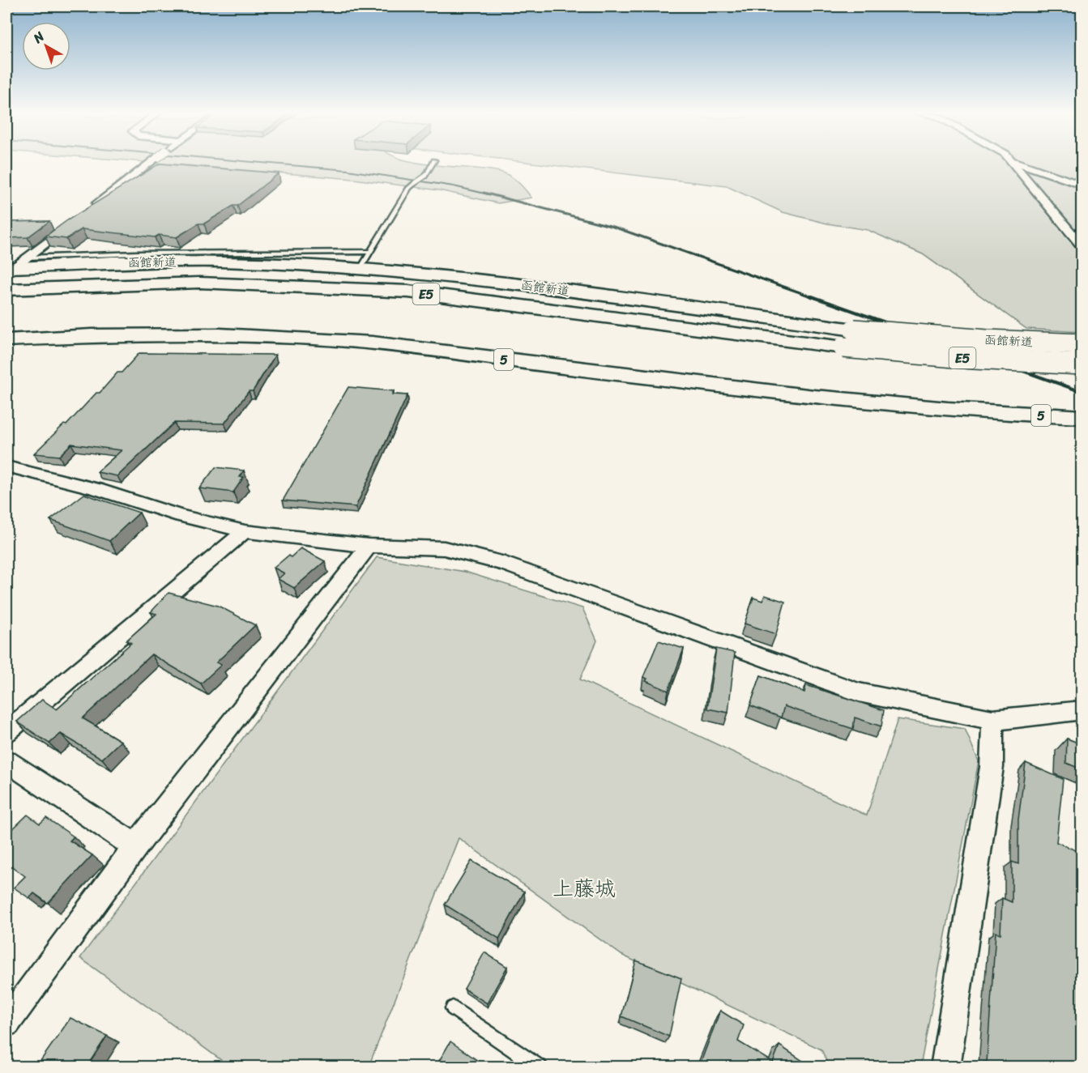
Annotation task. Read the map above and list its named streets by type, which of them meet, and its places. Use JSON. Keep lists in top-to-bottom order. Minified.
{"streets":{"highway":["函館新道","E5","5"]},"districts":["上藤城"],"north":"top left"}
